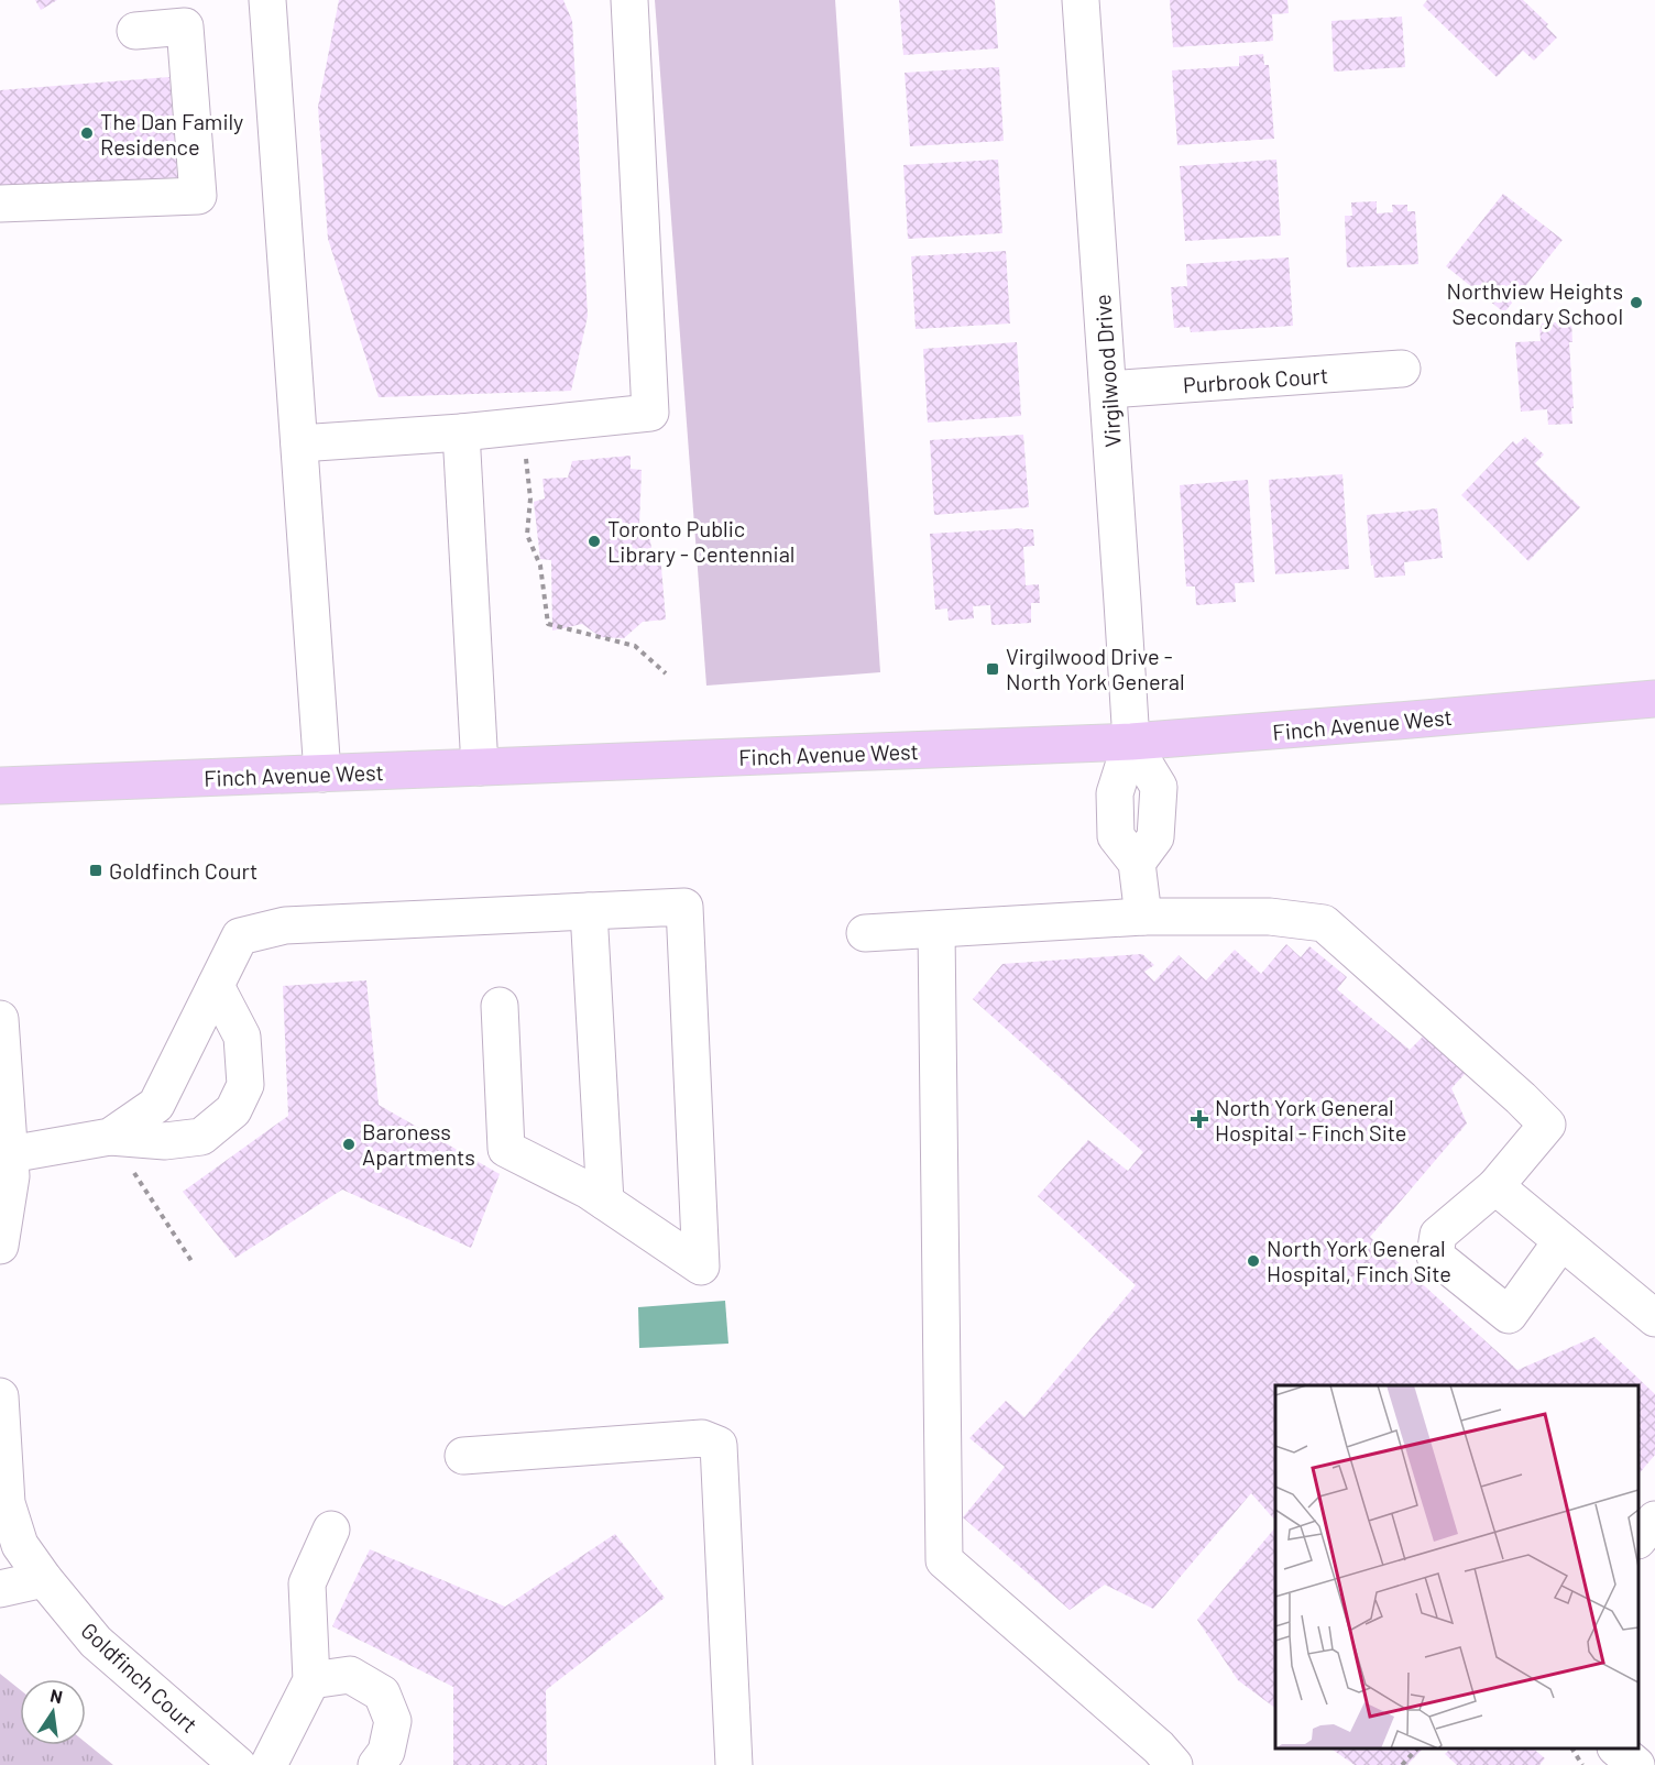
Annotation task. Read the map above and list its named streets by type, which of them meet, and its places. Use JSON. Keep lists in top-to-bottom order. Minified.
{"streets":{"main road":["Finch Avenue West"],"street":["Virgilwood Drive","Purbrook Court","Goldfinch Court"]},"crossings":[["Virgilwood Drive","Purbrook Court"],["Virgilwood Drive","Finch Avenue West"]],"places":{"other":["The Dan Family Residence","Northview Heights Secondary School","Toronto Public Library - Centennial","Baroness Apartments","North York General Hospital, Finch Site"],"transit":["Virgilwood Drive - North York General","Goldfinch Court"],"health":["North York General Hospital - Finch Site"]},"north":"top"}
